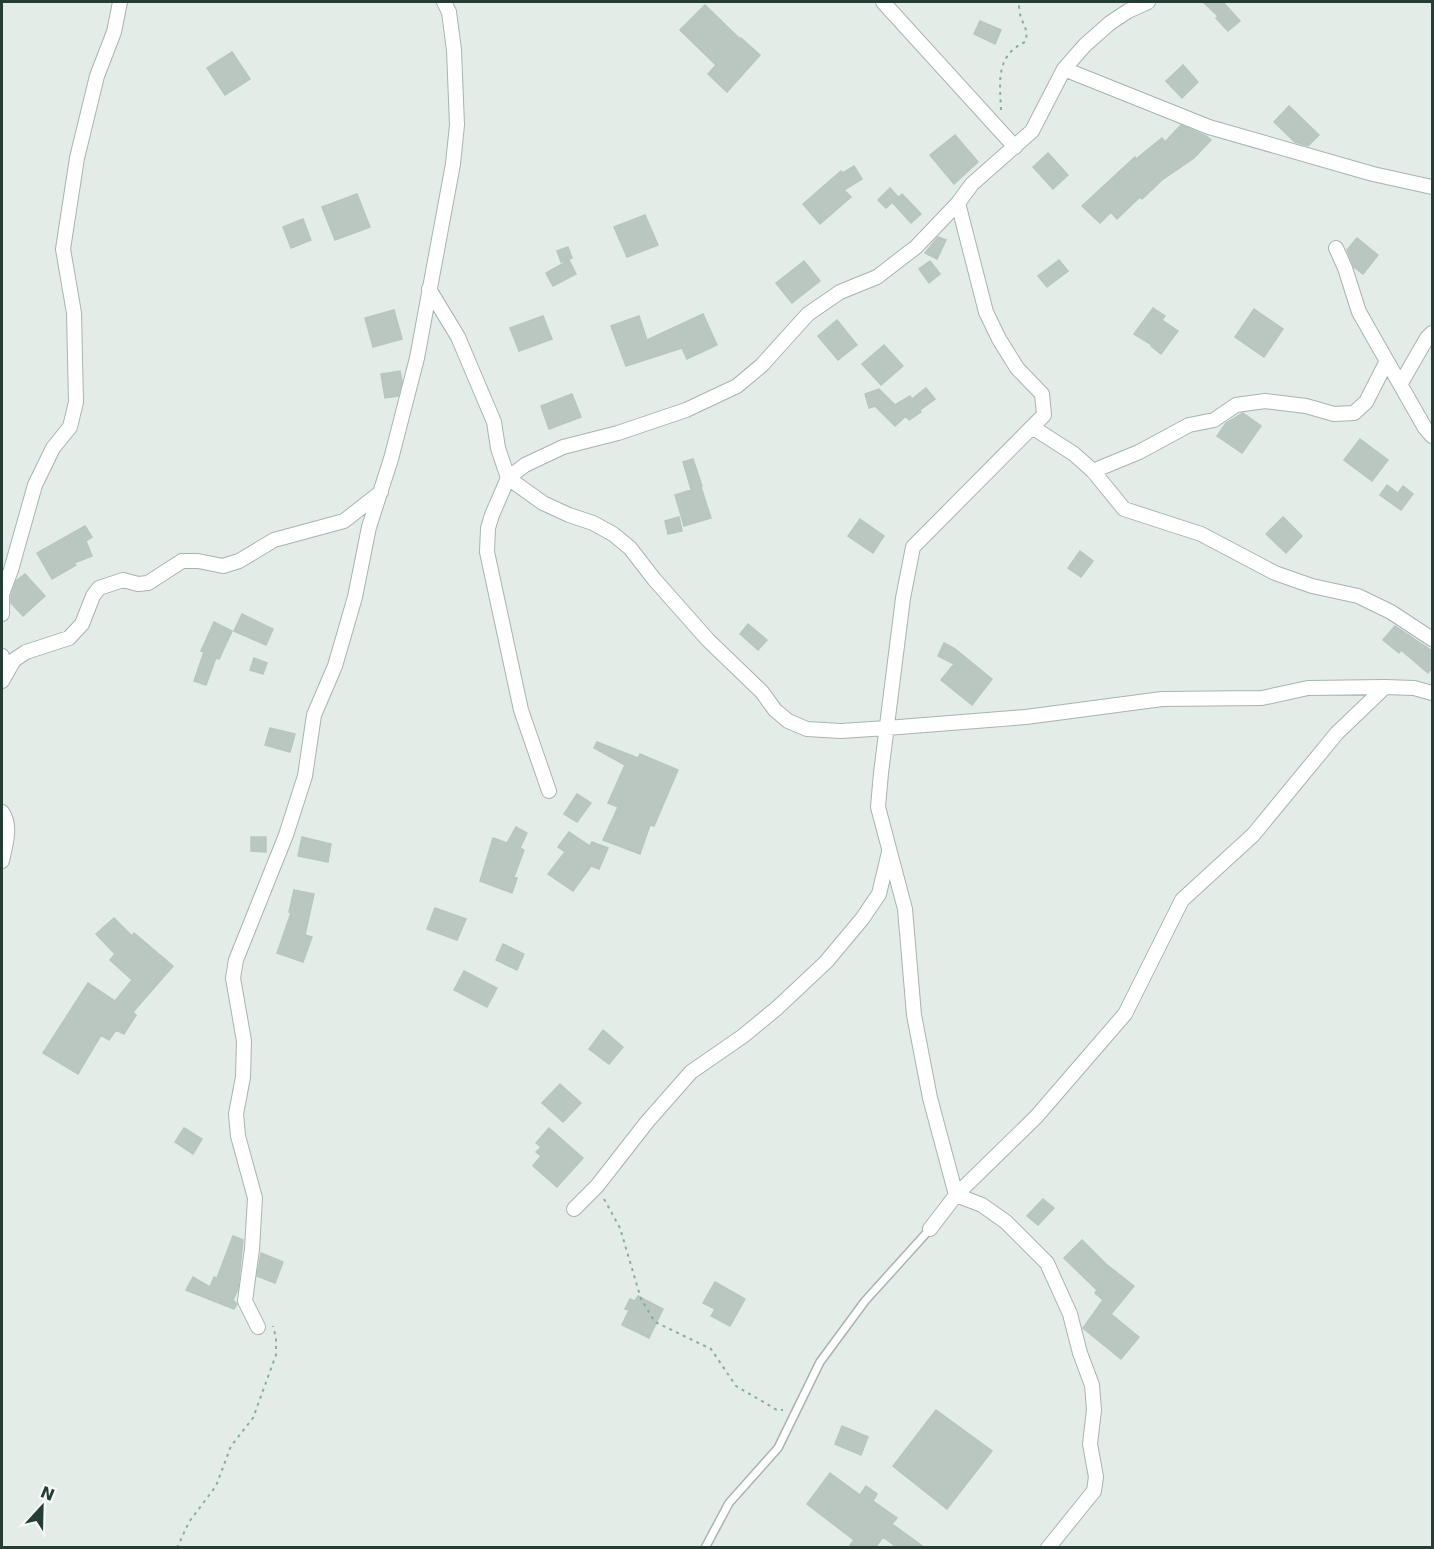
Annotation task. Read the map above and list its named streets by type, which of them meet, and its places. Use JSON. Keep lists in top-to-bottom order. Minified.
{"north":"top"}
